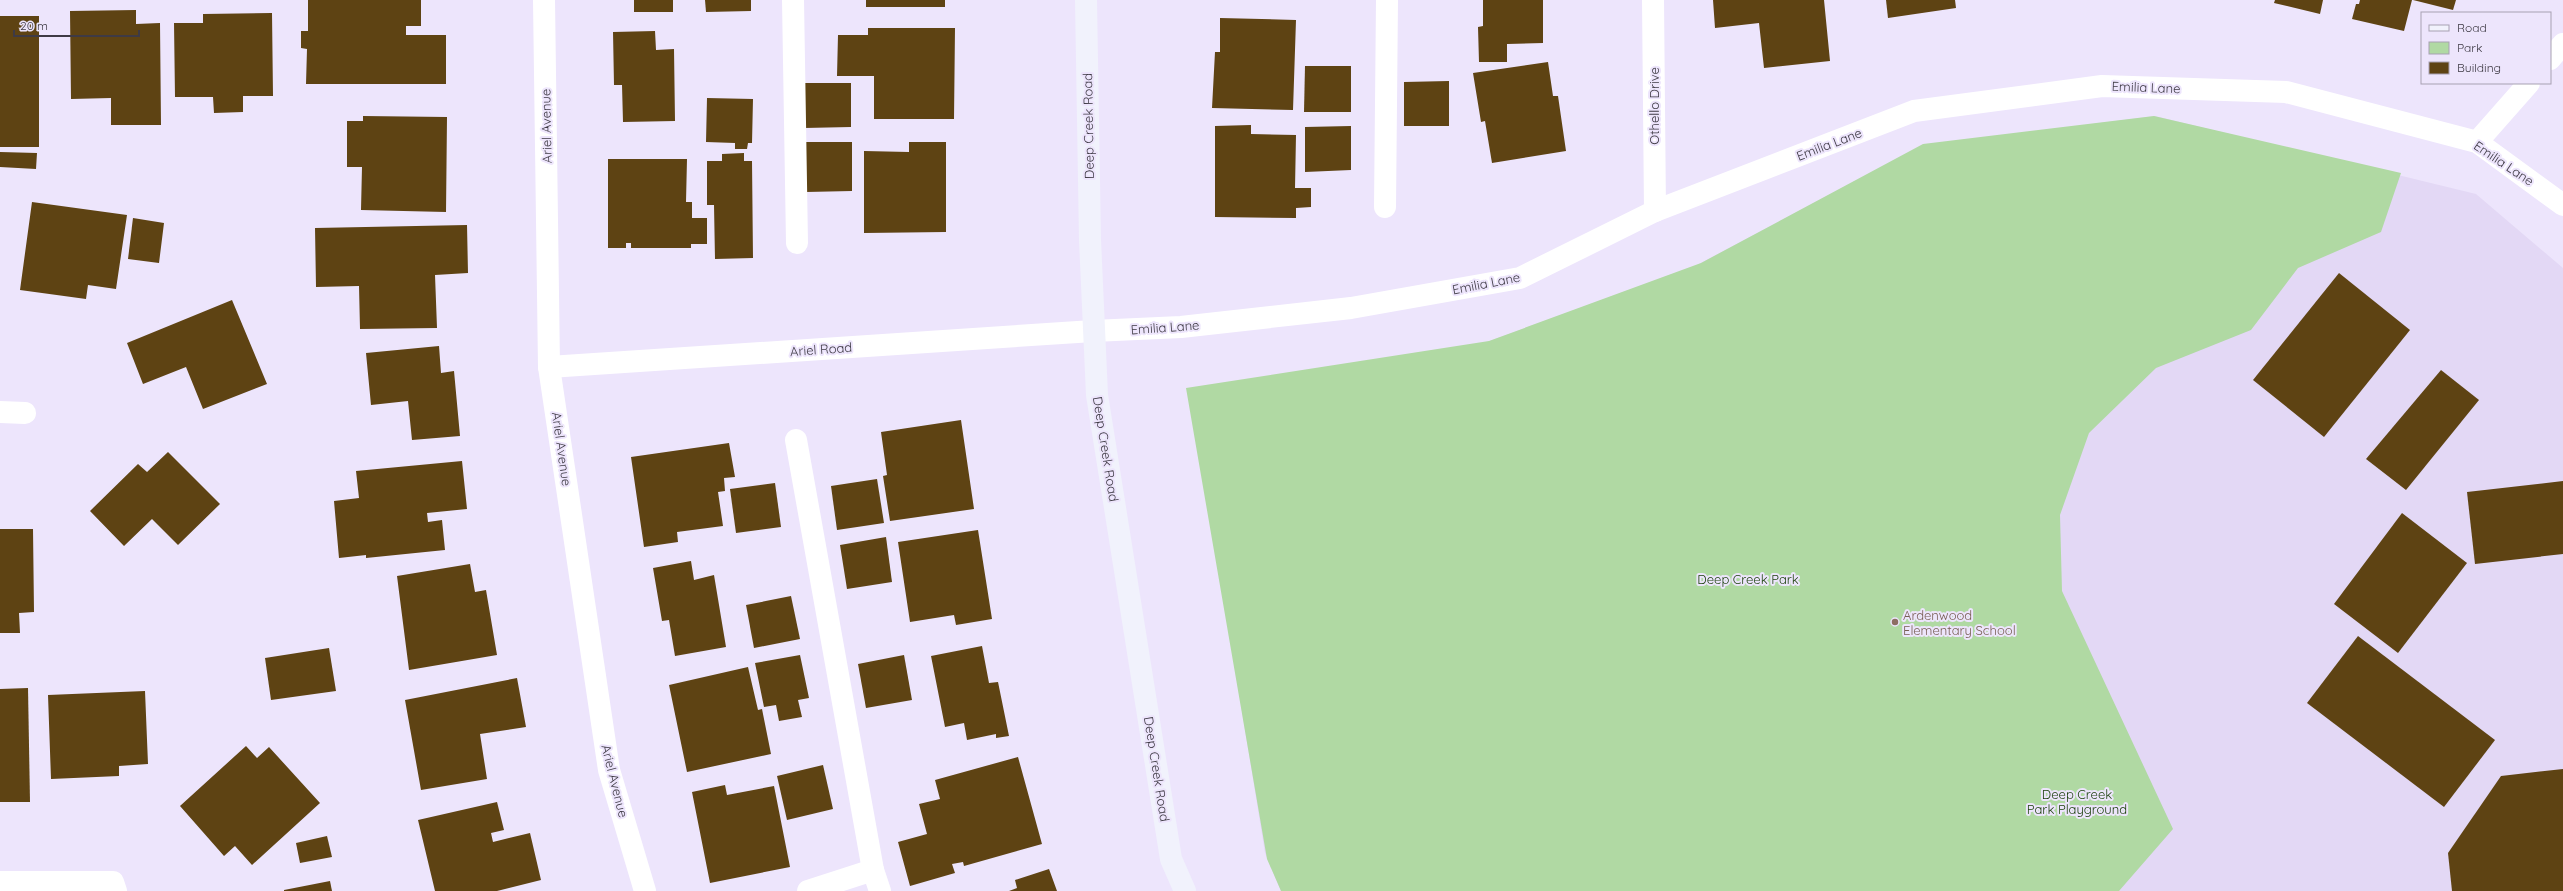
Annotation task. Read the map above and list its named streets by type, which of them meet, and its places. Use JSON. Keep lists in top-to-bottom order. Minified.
{"streets":{"street":["Emilia Lane","Othello Drive","Ariel Avenue","Deep Creek Road","Ariel Road"]},"crossings":[["Emilia Lane","Othello Drive"],["Emilia Lane","Deep Creek Road"],["Emilia Lane","Ariel Road"],["Ariel Avenue","Ariel Road"],["Deep Creek Road","Ariel Road"]],"parks":["Deep Creek Park","Deep Creek Park Playground"],"places":["Ardenwood Elementary School"],"legend":["Road","Park","Building"],"scale_bar":"20 m"}
